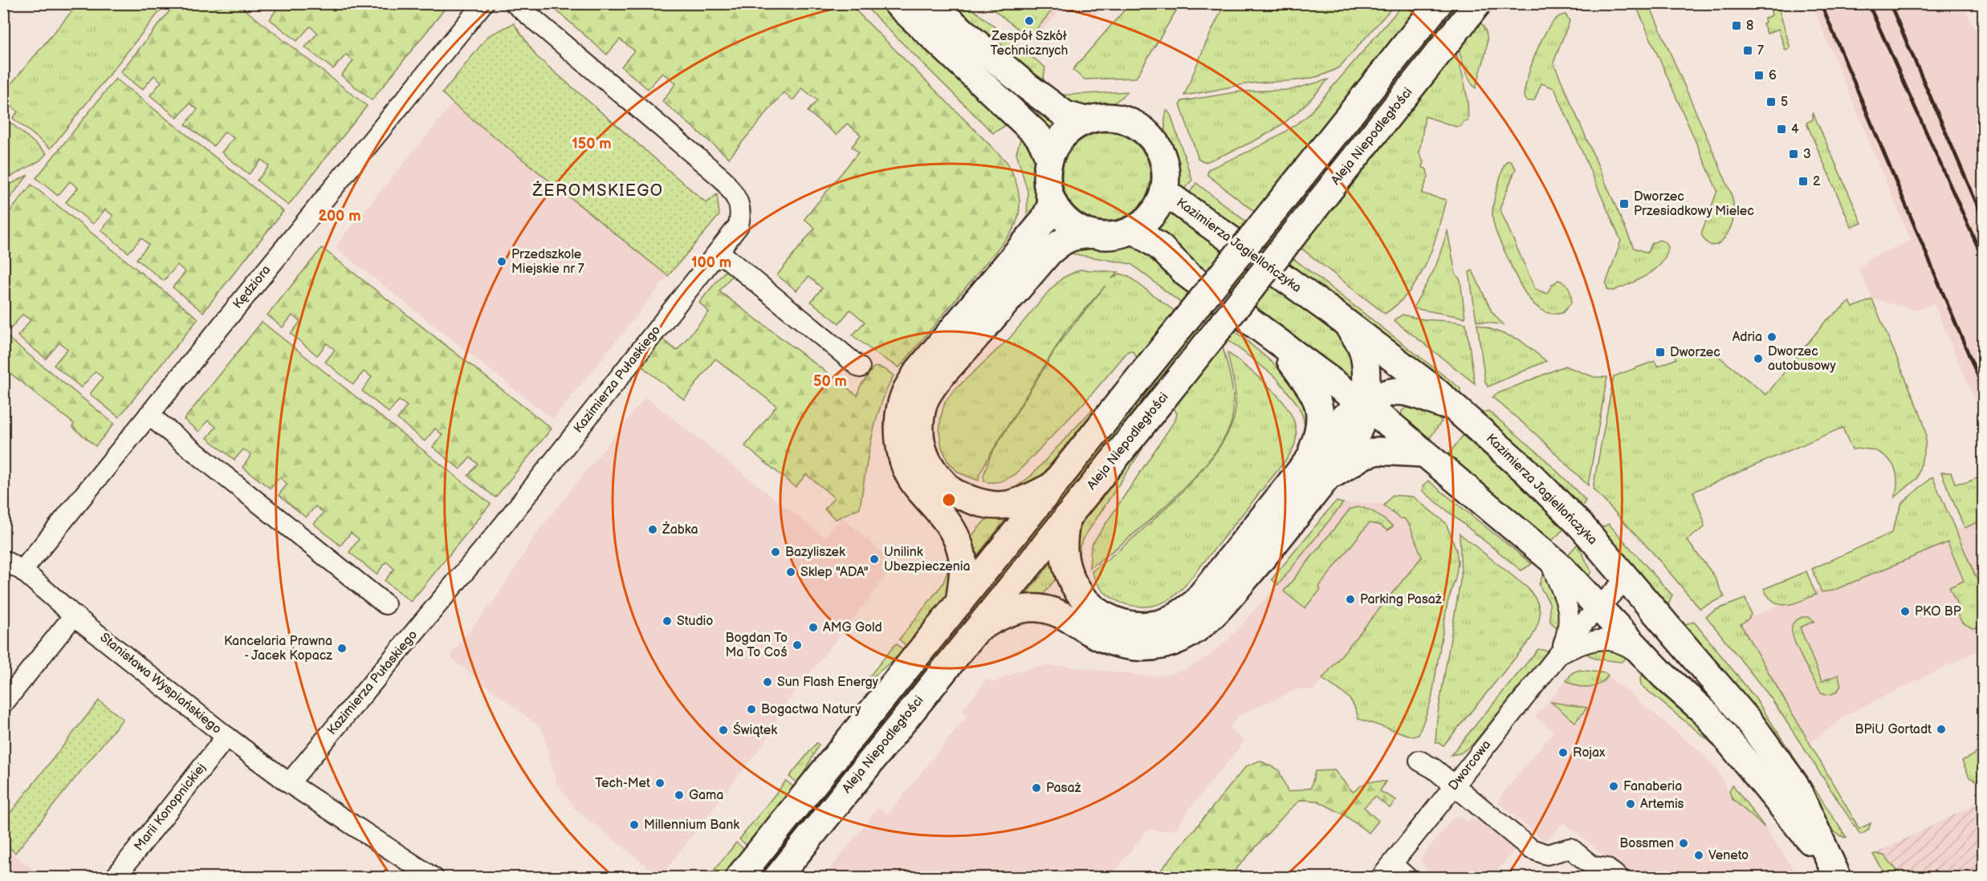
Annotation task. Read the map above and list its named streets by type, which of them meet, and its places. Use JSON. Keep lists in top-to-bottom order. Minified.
{"streets":{"main road":["Aleja Niepodległości","Kazimierza Jagiellończyka"],"street":["Kędziora","Kazimierza Pułaskiego","Stanisława Wyspiańskiego","Dworcowa","Marii Konopnickiej"]},"crossings":[["Kazimierza Jagiellończyka","Dworcowa"],["Kędziora","Stanisława Wyspiańskiego"],["Kazimierza Pułaskiego","Stanisława Wyspiańskiego"],["Stanisława Wyspiańskiego","Marii Konopnickiej"]],"districts":["ŻEROMSKIEGO"],"places":{"other":["Zespół Szkół Technicznych","Przedszkole Miejskie nr 7","Adria","Dworzec autobusowy","Żabka","Bazyliszek","Unilink Ubezpieczenia","Sklep \"ADA\"","Parking Pasaż","PKO BP","Studio","AMG Gold","Bogdan To Ma To Coś","Kancelaria Prawna - Jacek Kopacz","Sun Flash Energy","Bogactwa Natury","BPiU Gortadt","Świątek","Rojax","Tech-Met","Fanaberia","Pasaż","Gama","Artemis","Millennium Bank","Bossmen","Veneto"],"transit":["8","7","6","5","4","3","2","Dworzec Przesiadkowy Mielec","Dworzec"]},"rings":["150 m","200 m","100 m","50 m"]}
